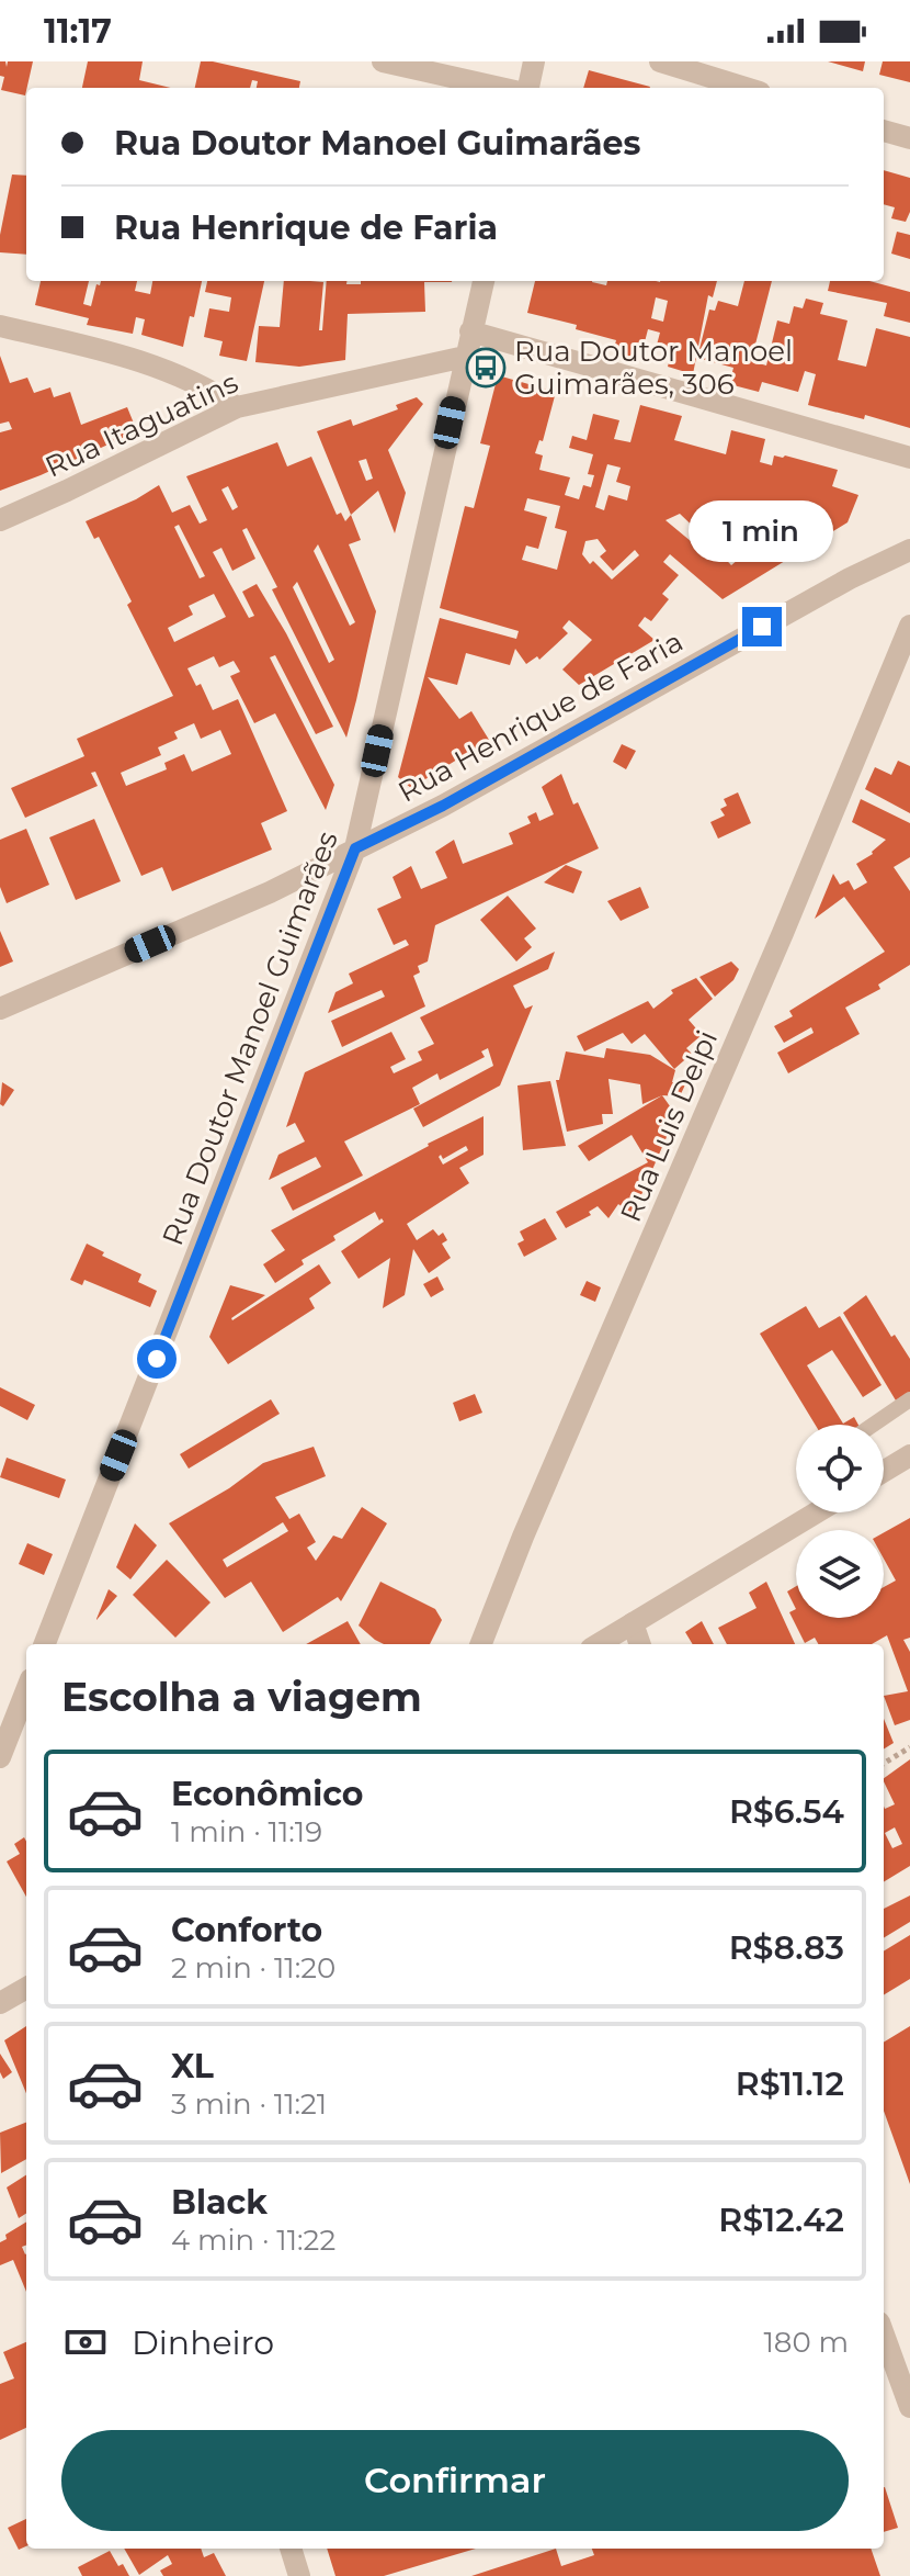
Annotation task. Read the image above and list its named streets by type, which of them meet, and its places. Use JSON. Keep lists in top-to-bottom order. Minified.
{"streets":{"street":["Rua Itaguatins","Rua Henrique de Faria","Rua Doutor Manoel Guimarães","Rua Luis Delpi"]},"crossings":[["Rua Itaguatins","Rua Doutor Manoel Guimarães"],["Rua Henrique de Faria","Rua Doutor Manoel Guimarães"]],"places":{"bus stop":["Rua Doutor Manoel Guimarães, 306"]},"page":{"status":"11:17","banner":["Rua Doutor Manoel Guimarães","Rua Henrique de Faria"],"bubble":"1 min","heading":"Escolha a viagem","list":[{"name":"Econômico","note":"1 min · 11:19","value":"R$6.54"},{"name":"Conforto","note":"2 min · 11:20","value":"R$8.83"},{"name":"XL","note":"3 min · 11:21","value":"R$11.12"},{"name":"Black","note":"4 min · 11:22","value":"R$12.42"}],"pay":["Dinheiro","180 m"],"buttons":"Confirmar"}}
